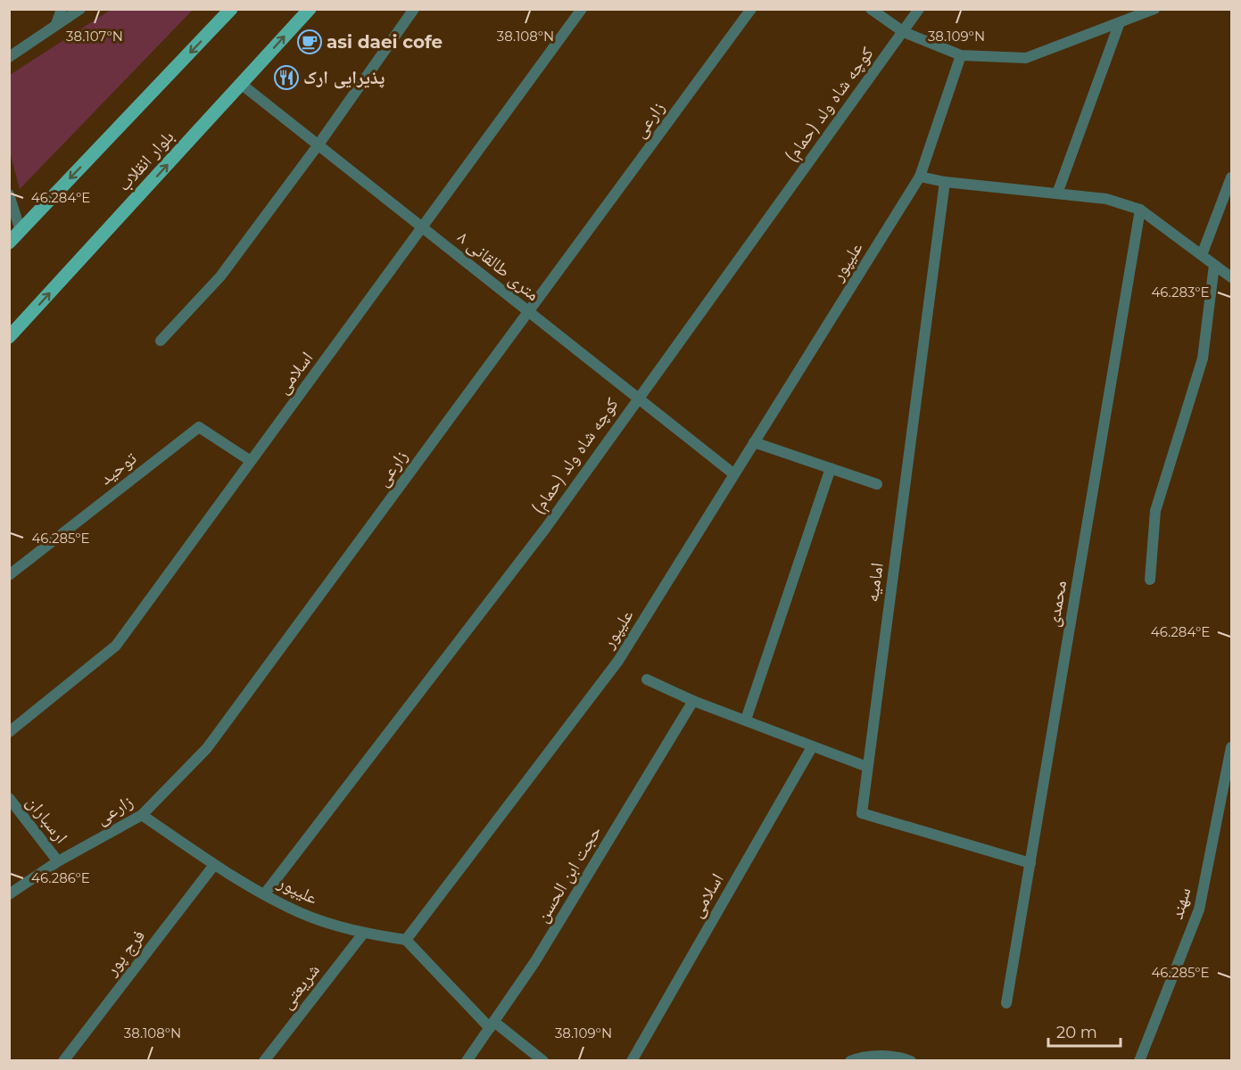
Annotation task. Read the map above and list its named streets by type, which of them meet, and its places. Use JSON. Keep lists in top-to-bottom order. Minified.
{"streets":{"main road":["بلوار انقلاب"],"street":["کوچه شاه ولد (حمام)","زارعی","علیپور","۸ متری طالقانی","اسلامی","توحید","امامیه","محمدی","ارسباران","حجت ابن الحسن","سهند","فرج پور","شریعتی"]},"crossings":[["کوچه شاه ولد (حمام)","علیپور"],["کوچه شاه ولد (حمام)","۸ متری طالقانی"],["زارعی","علیپور"],["زارعی","۸ متری طالقانی"],["زارعی","ارسباران"],["بلوار انقلاب","۸ متری طالقانی"],["علیپور","۸ متری طالقانی"],["علیپور","فرج پور"],["علیپور","شریعتی"],["۸ متری طالقانی","اسلامی"],["اسلامی","توحید"],["امامیه","محمدی"]],"places":{"cafe":["asi daei cofe"],"restaurant":["پذیرایی ارک"]},"scale_bar":"20 m","coordinates":["38.107°N","38.108°N","38.109°N","46.284°E","46.283°E","46.285°E","46.286°E"]}
